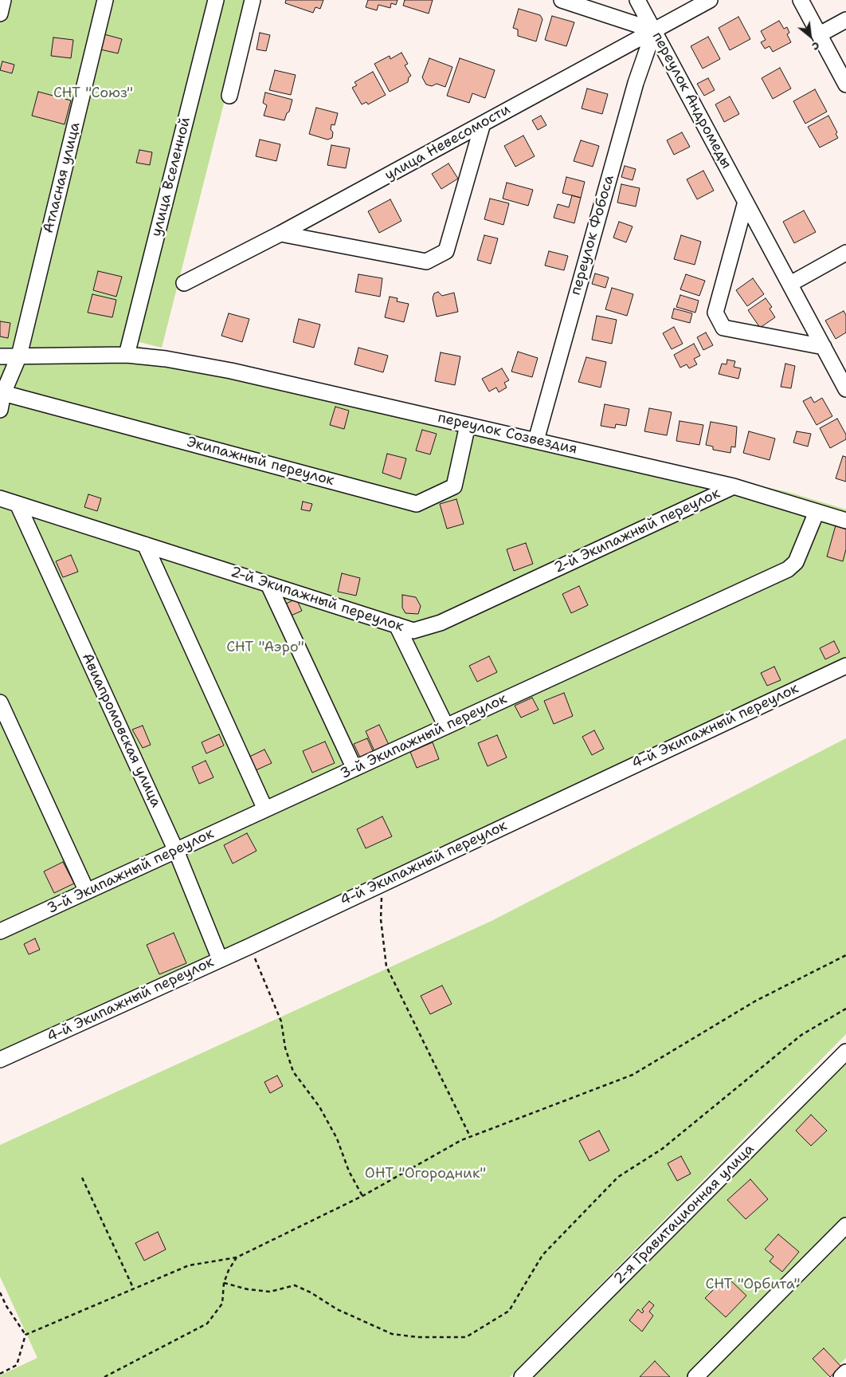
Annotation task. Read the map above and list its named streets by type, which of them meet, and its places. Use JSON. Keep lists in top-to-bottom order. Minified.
{"streets":{"street":["переулок Андромеды","улица Невесомости","улица Вселенной","Атласная улица","переулок Фобоса","переулок Созвездия","Экипажный переулок","2-й Экипажный переулок","4-й Экипажный переулок","Авиапромовская улица","3-й Экипажный переулок","2-я Гравитационная улица"]},"crossings":[["переулок Андромеды","улица Невесомости"],["переулок Андромеды","переулок Фобоса"],["улица Невесомости","переулок Фобоса"],["улица Вселенной","переулок Созвездия"],["Атласная улица","переулок Созвездия"],["Атласная улица","Экипажный переулок"],["переулок Фобоса","переулок Созвездия"],["переулок Созвездия","Экипажный переулок"],["переулок Созвездия","2-й Экипажный переулок"],["переулок Созвездия","3-й Экипажный переулок"],["2-й Экипажный переулок","Авиапромовская улица"],["4-й Экипажный переулок","Авиапромовская улица"],["Авиапромовская улица","3-й Экипажный переулок"]],"parks":["СНТ \"Союз\"","СНТ \"Аэро\"","ОНТ \"Огородник\"","СНТ \"Орбита\""],"north":"bottom right"}
